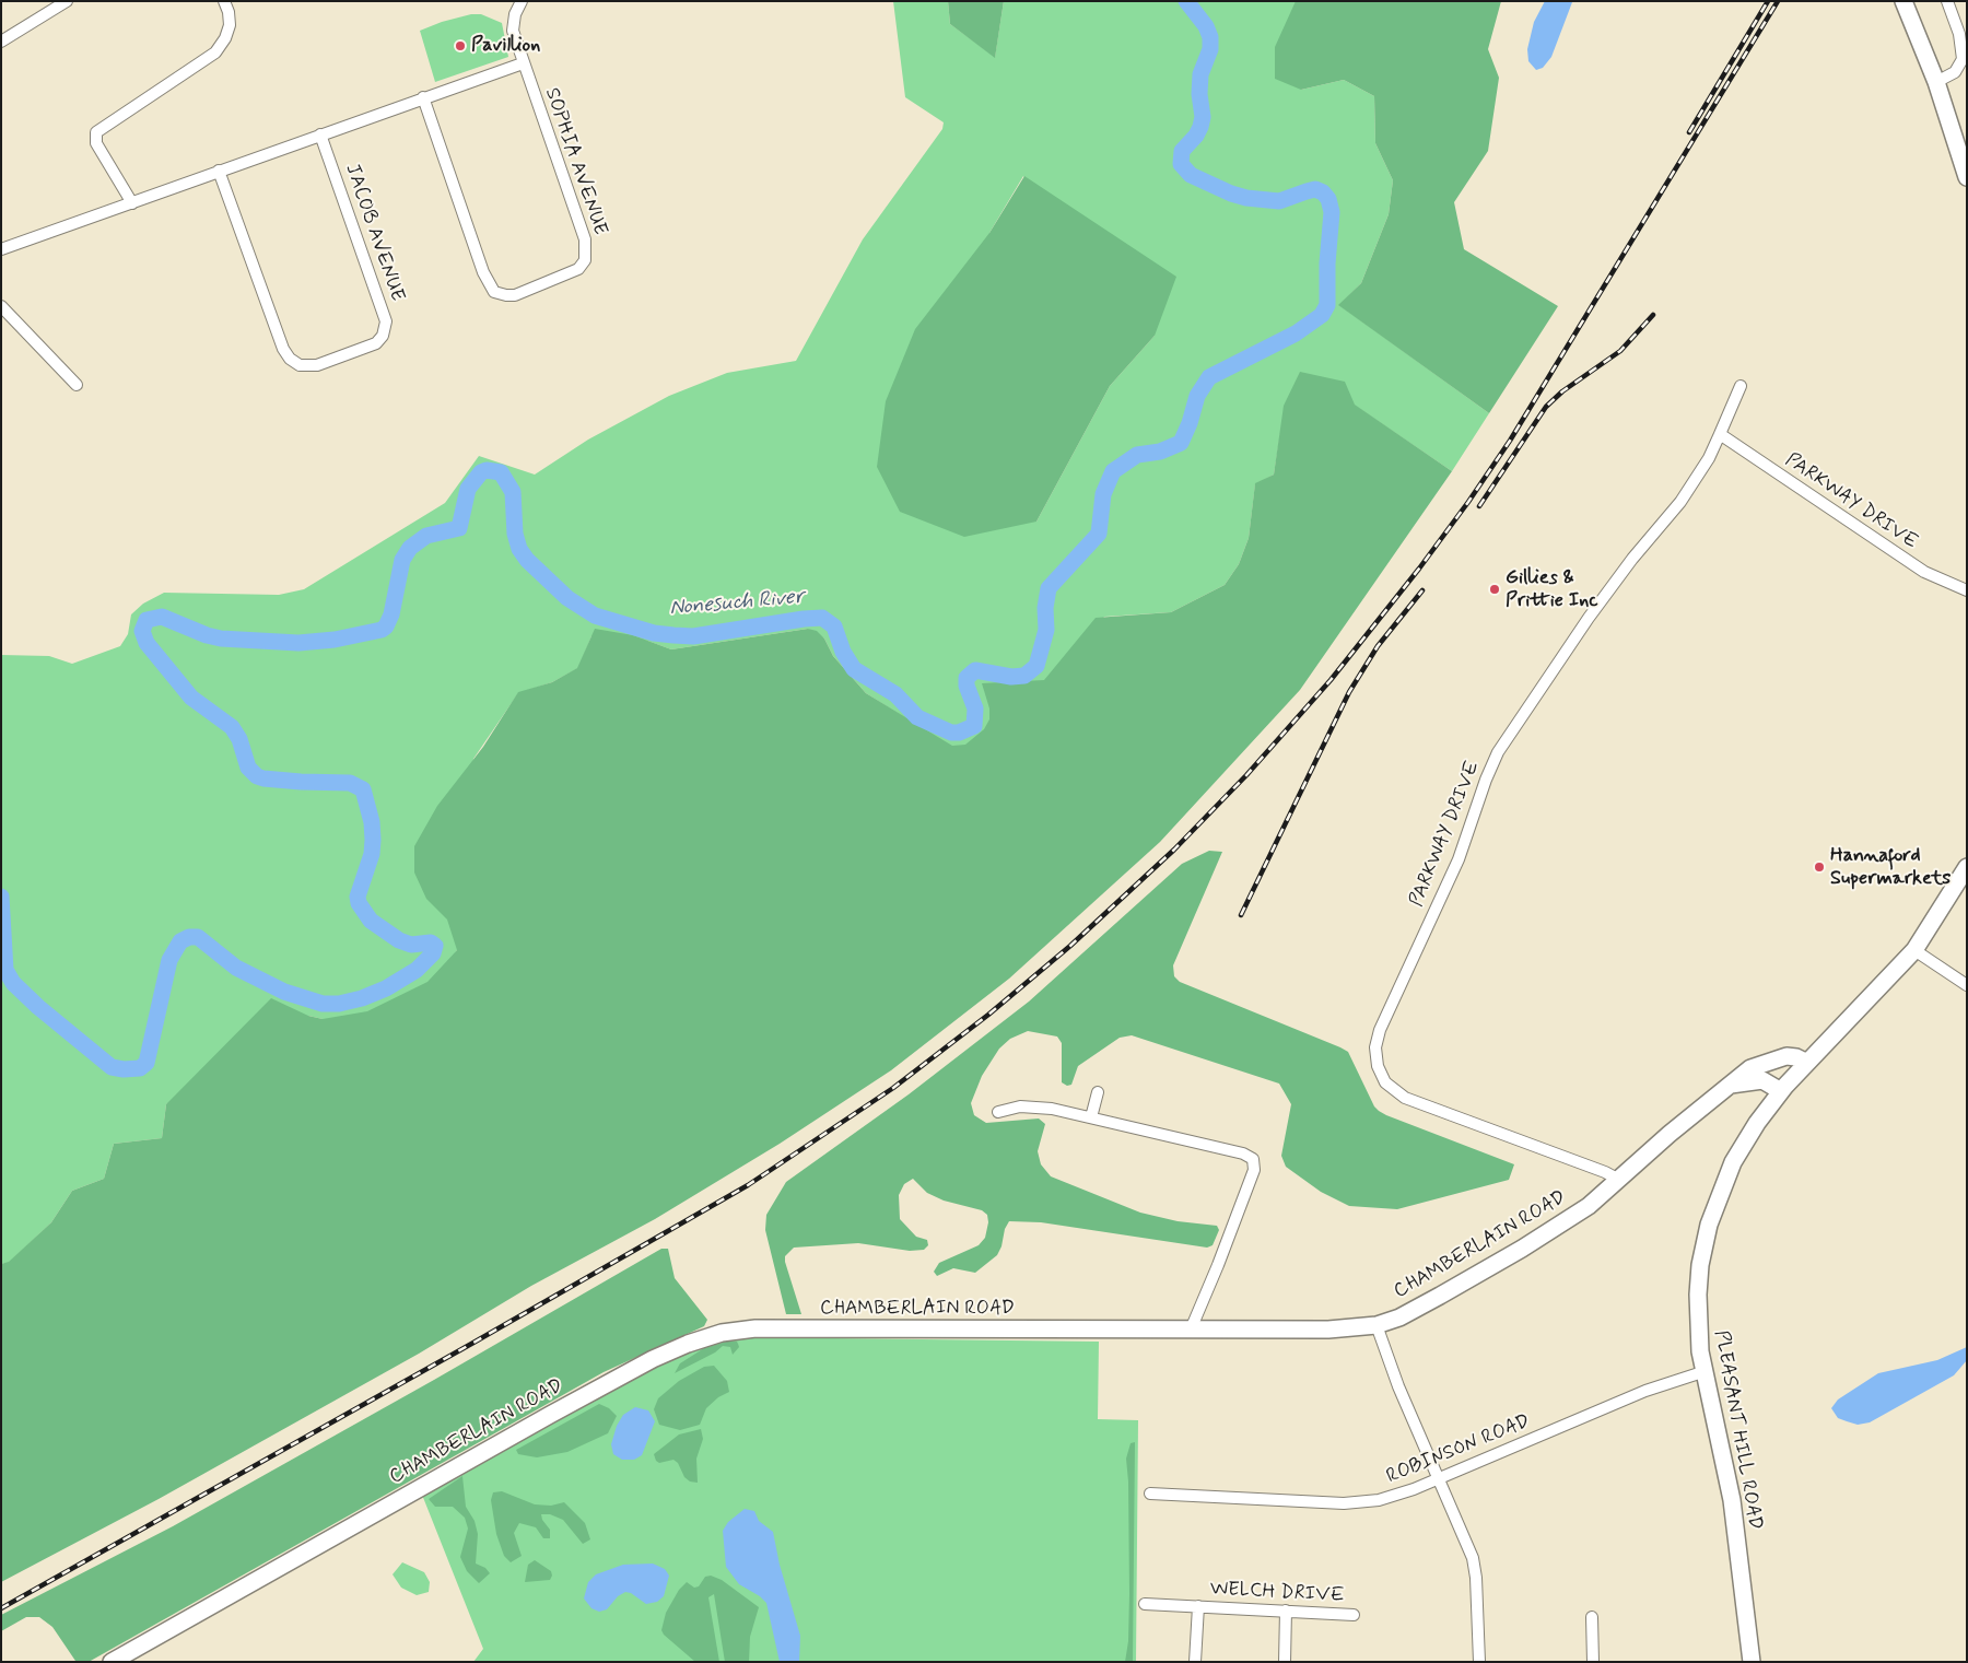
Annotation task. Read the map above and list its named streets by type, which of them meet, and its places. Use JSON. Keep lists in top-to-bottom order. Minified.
{"streets":{"street":["SOPHIA AVENUE","JACOB AVENUE","PARKWAY DRIVE","CHAMBERLAIN ROAD","PLEASANT HILL ROAD","ROBINSON ROAD","WELCH DRIVE"]},"crossings":[["PARKWAY DRIVE","CHAMBERLAIN ROAD"],["CHAMBERLAIN ROAD","PLEASANT HILL ROAD"],["PLEASANT HILL ROAD","ROBINSON ROAD"]],"water":["Nonesuch River"],"places":["Pavillion","Gillies & Prittie Inc","Hannaford Supermarkets"]}
